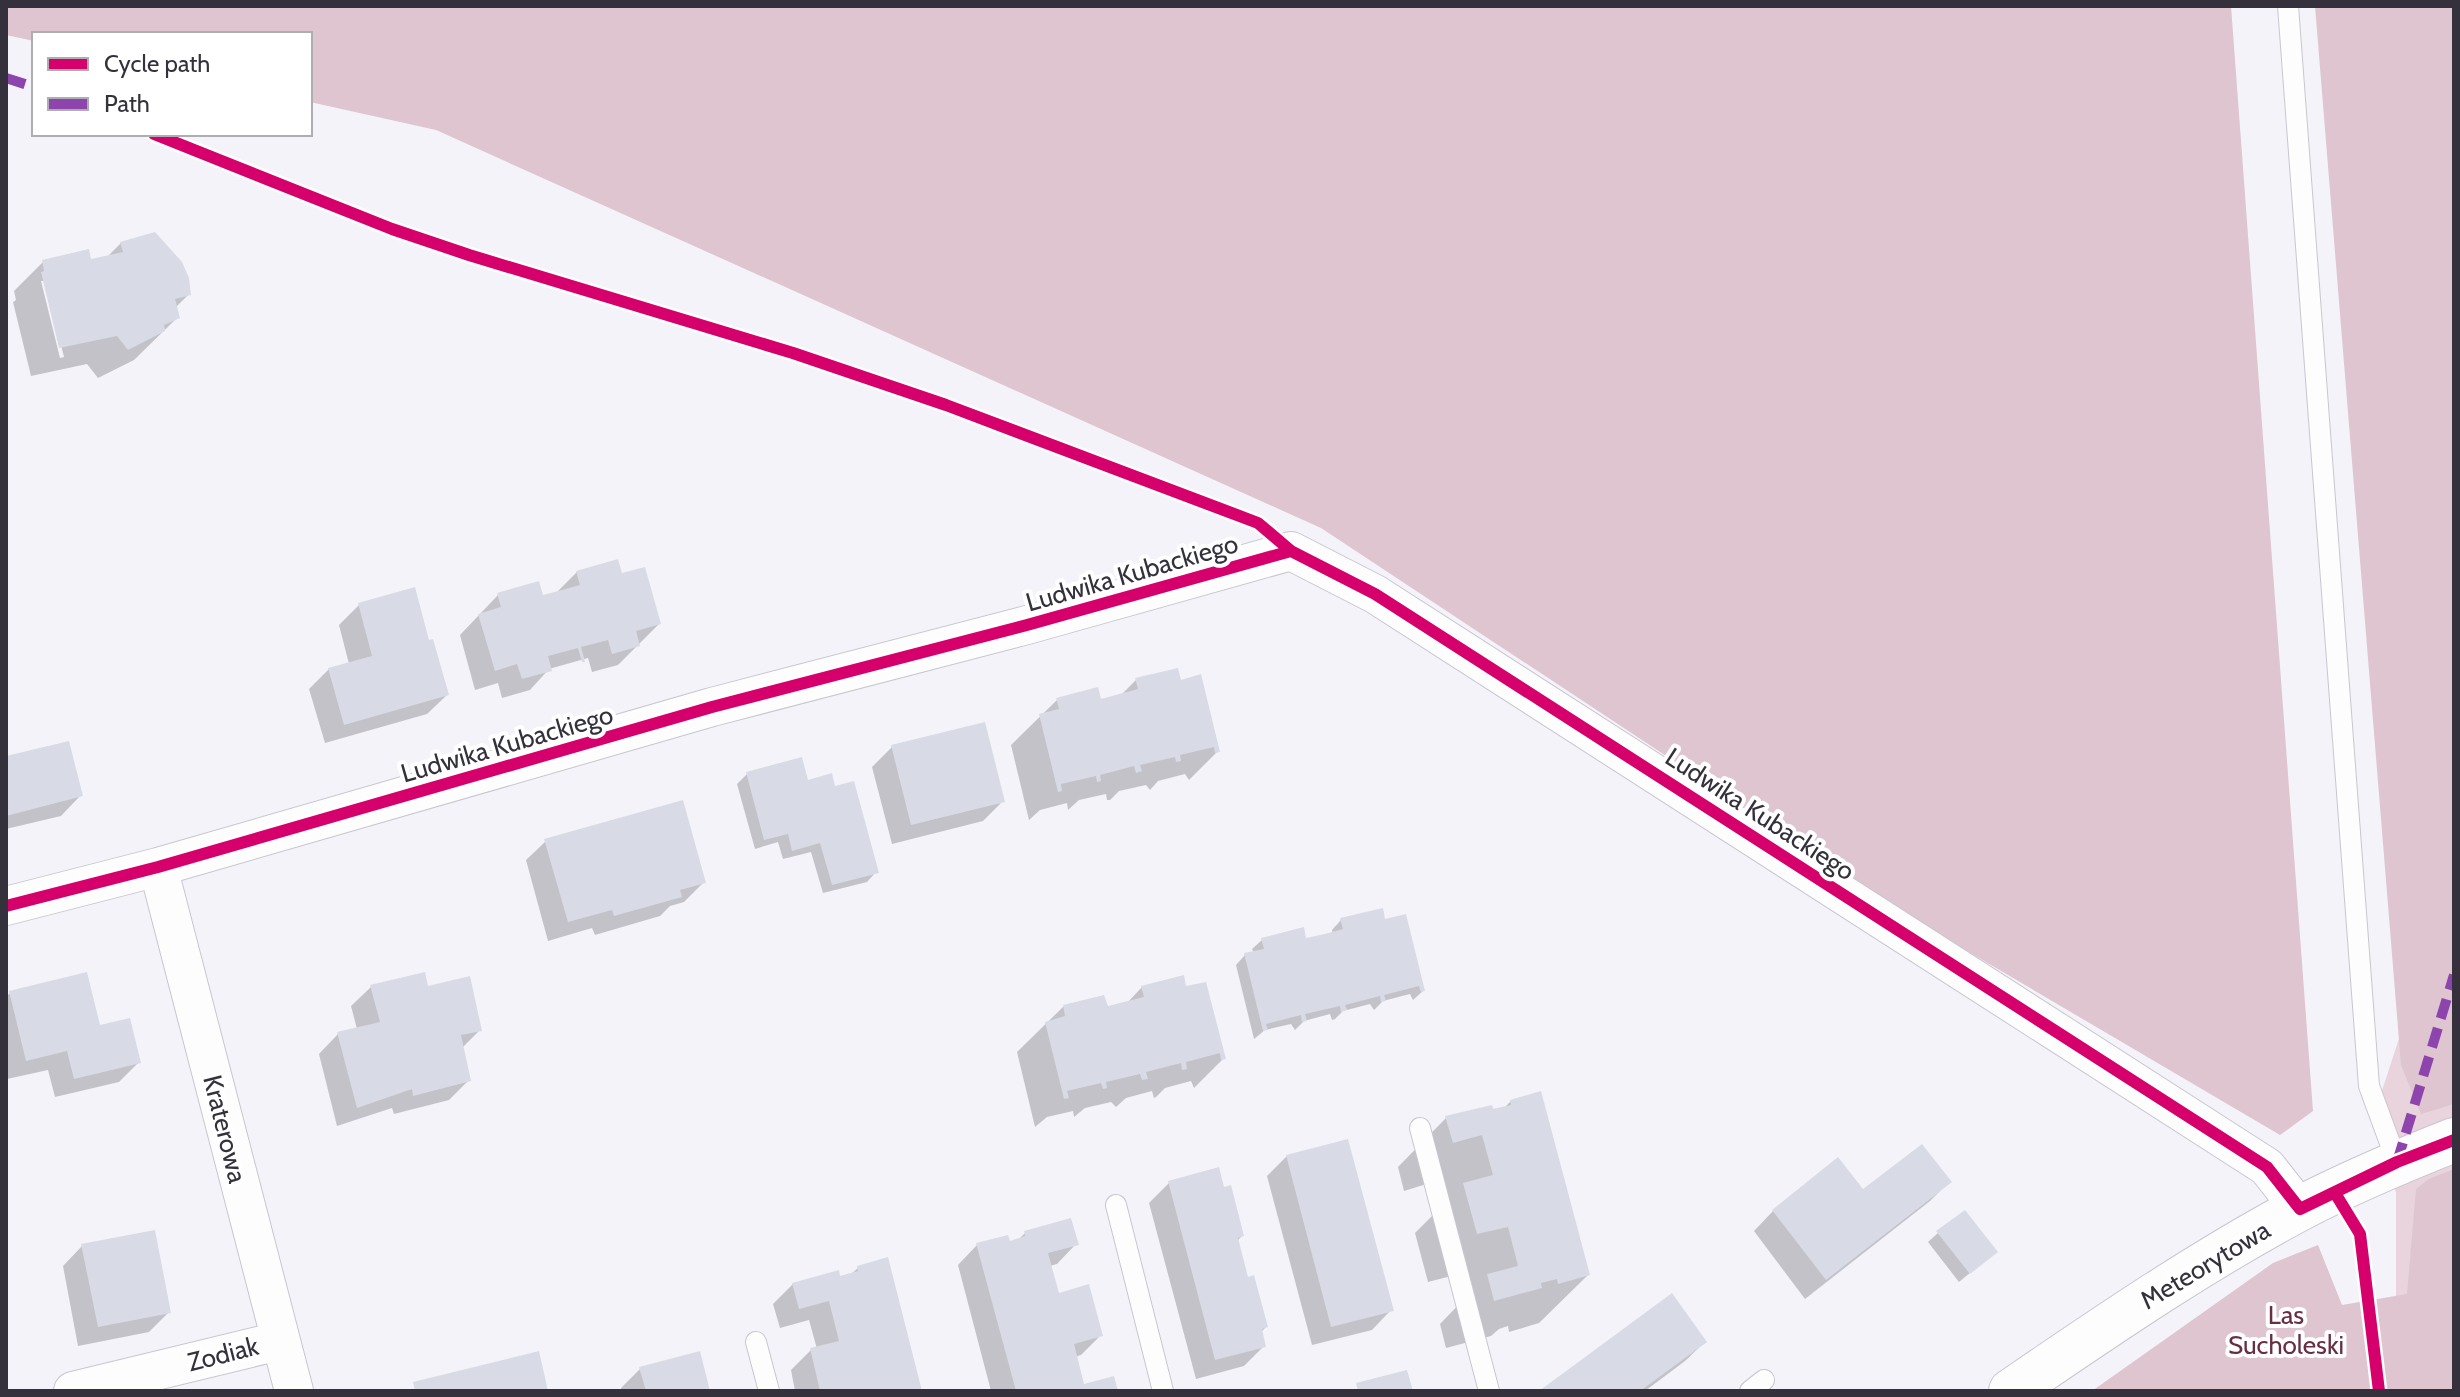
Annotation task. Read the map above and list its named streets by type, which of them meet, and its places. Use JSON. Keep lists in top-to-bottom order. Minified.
{"streets":{"street":["Ludwika Kubackiego","Kraterowa","Meteorytowa","Zodiak"]},"crossings":[["Ludwika Kubackiego","Kraterowa"],["Ludwika Kubackiego","Meteorytowa"],["Kraterowa","Zodiak"]],"parks":["Las Sucholeski"],"legend":["Cycle path","Path"]}
